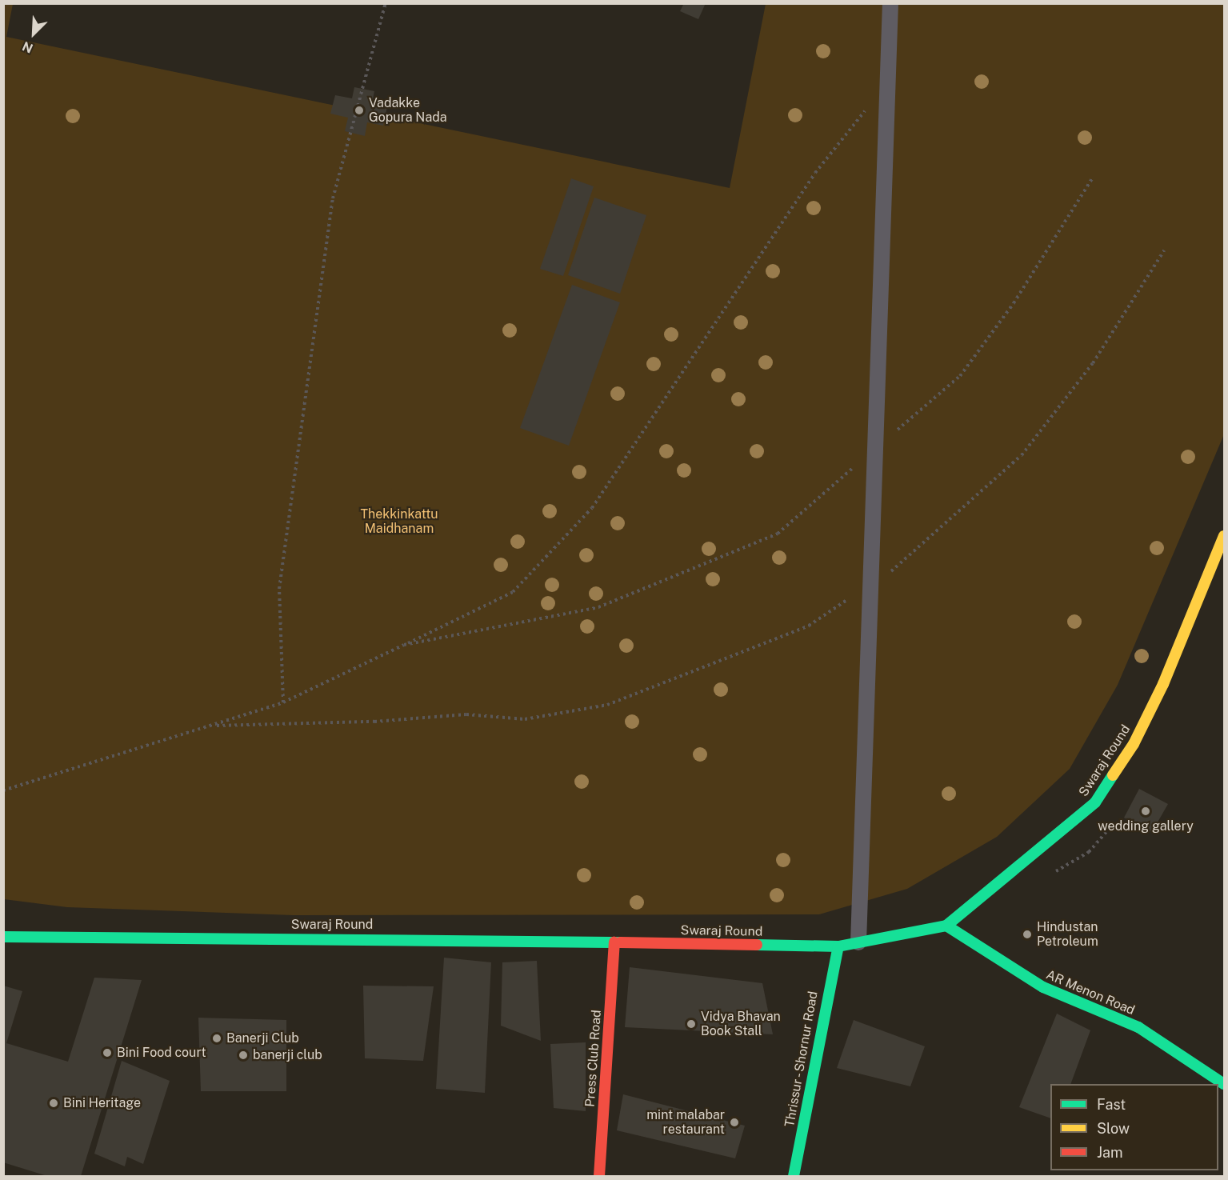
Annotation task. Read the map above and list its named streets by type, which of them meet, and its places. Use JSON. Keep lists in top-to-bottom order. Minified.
{"streets":{"main road":["Swaraj Round","AR Menon Road","Press Club Road","Thrissur - Shornur Road"]},"crossings":[["Swaraj Round","AR Menon Road"],["Swaraj Round","Press Club Road"],["Swaraj Round","Thrissur - Shornur Road"]],"parks":["Thekkinkattu Maidhanam"],"places":["Vadakke Gopura Nada","wedding gallery","Hindustan Petroleum","Vidya Bhavan Book Stall","Banerji Club","Bini Food court","banerji club","Bini Heritage","mint malabar restaurant"],"legend":["Fast","Slow","Jam"],"north":"bottom left"}
